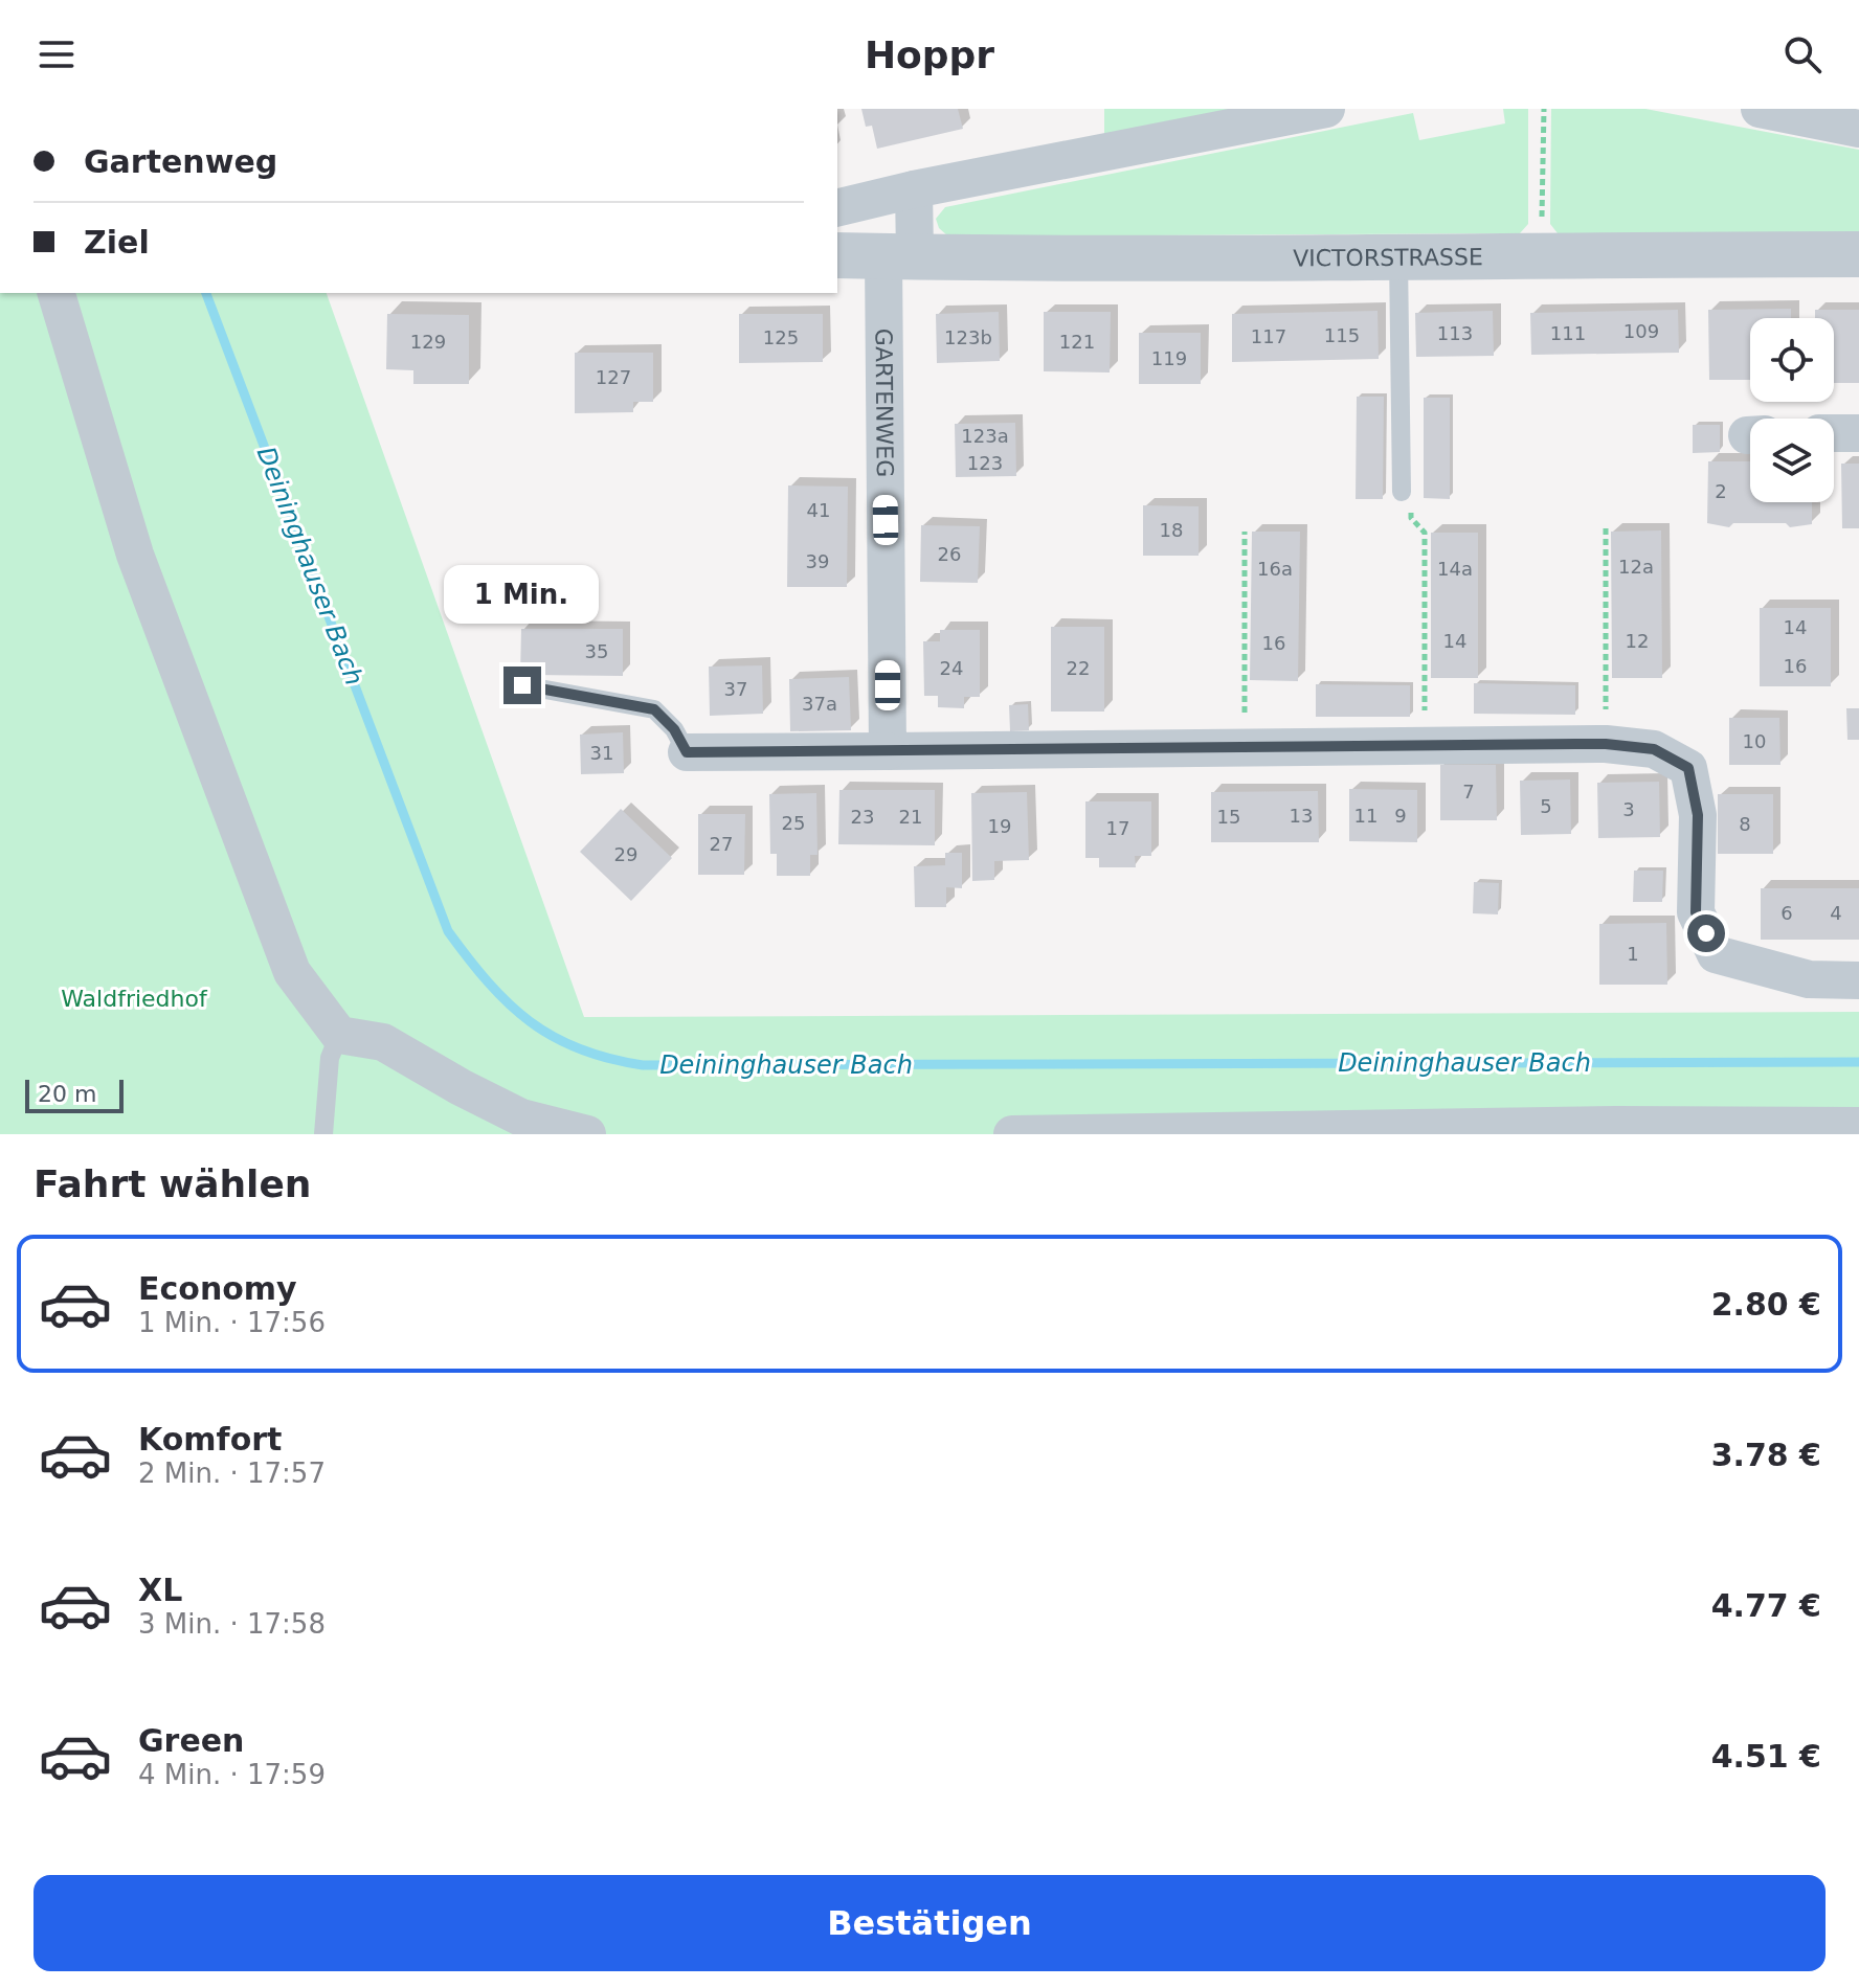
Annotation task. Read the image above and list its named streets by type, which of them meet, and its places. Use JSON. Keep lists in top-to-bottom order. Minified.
{"streets":{"street":["VICTORSTRASSE","GARTENWEG"]},"crossings":[["VICTORSTRASSE","GARTENWEG"]],"water":["Deininghauser Bach"],"parks":["Waldfriedhof"],"house_numbers":["109","113","111","115","117","125","123b","129","121","119","127","123a","123","2","41","18","26","39","12a","16a","14a","14","14","12","16","35","16","24","22","37","37a","10","31","7","5","3","13","11","9","23","21","15","25","8","19","17","27","29","6","4","1"],"scale_bar":"20 m","page":{"header":"Hoppr","banner":["Gartenweg","Ziel"],"bubble":"1 Min.","scale":"20 m","heading":"Fahrt wählen","list":[{"name":"Economy","note":"1 Min. · 17:56","value":"2.80 €"},{"name":"Komfort","note":"2 Min. · 17:57","value":"3.78 €"},{"name":"XL","note":"3 Min. · 17:58","value":"4.77 €"},{"name":"Green","note":"4 Min. · 17:59","value":"4.51 €"}],"buttons":"Bestätigen"}}
